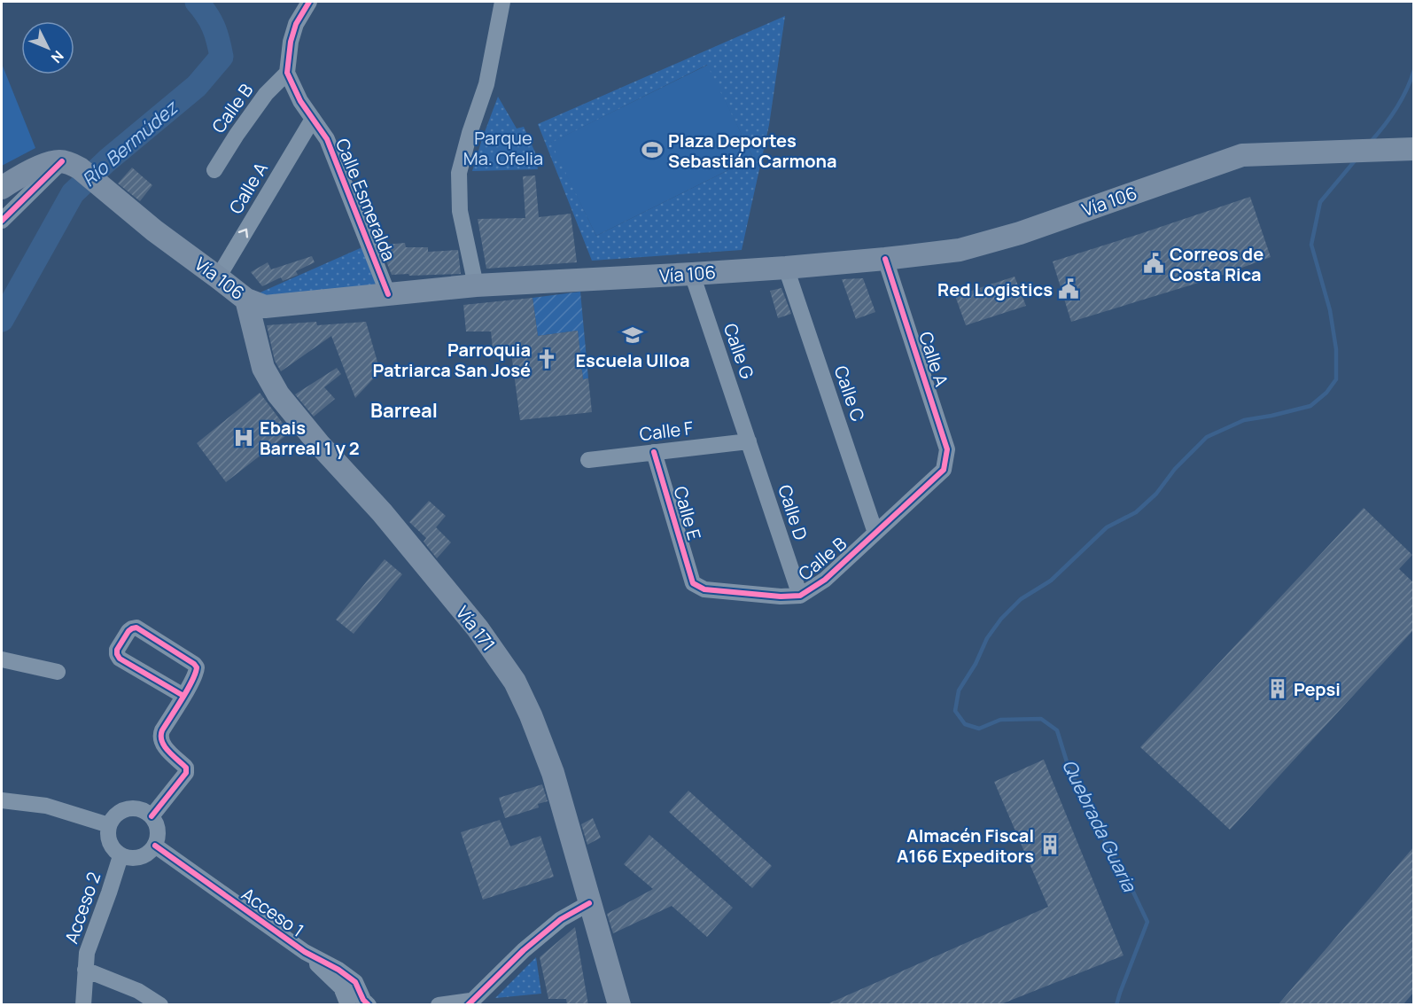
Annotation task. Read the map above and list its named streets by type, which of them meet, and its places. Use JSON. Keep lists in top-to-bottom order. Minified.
{"streets":{"main road":["Vía 106","Vía 171"],"street":["Calle B","Calle A","Calle Esmeralda","Calle G","Calle C","Calle F","Calle D","Calle E","Acceso 2","Acceso 1"]},"crossings":[["Calle B","Calle A"],["Calle B","Calle Esmeralda"],["Calle B","Calle C"],["Calle B","Calle D"],["Calle B","Calle E"],["Calle A","Calle Esmeralda"],["Calle A","Vía 106"],["Calle Esmeralda","Vía 106"],["Vía 106","Calle G"],["Vía 106","Calle C"],["Vía 106","Vía 171"],["Calle G","Calle F"],["Calle G","Calle D"],["Calle F","Calle D"],["Calle F","Calle E"],["Acceso 2","Acceso 1"]],"one_way":["Calle A"],"districts":["Barreal"],"water":["Río Bermúdez","Quebrada Guaria"],"parks":["Parque Ma. Ofelia"],"places":{"sports":["Plaza Deportes Sebastián Carmona"],"public building":["Correos de Costa Rica","Red Logistics"],"school or university":["Escuela Ulloa"],"church":["Parroquia Patriarca San José"],"hospital":["Ebais Barreal 1 y 2"],"building":["Pepsi","Almacén Fiscal A166 Expeditors"]},"north":"bottom right"}
